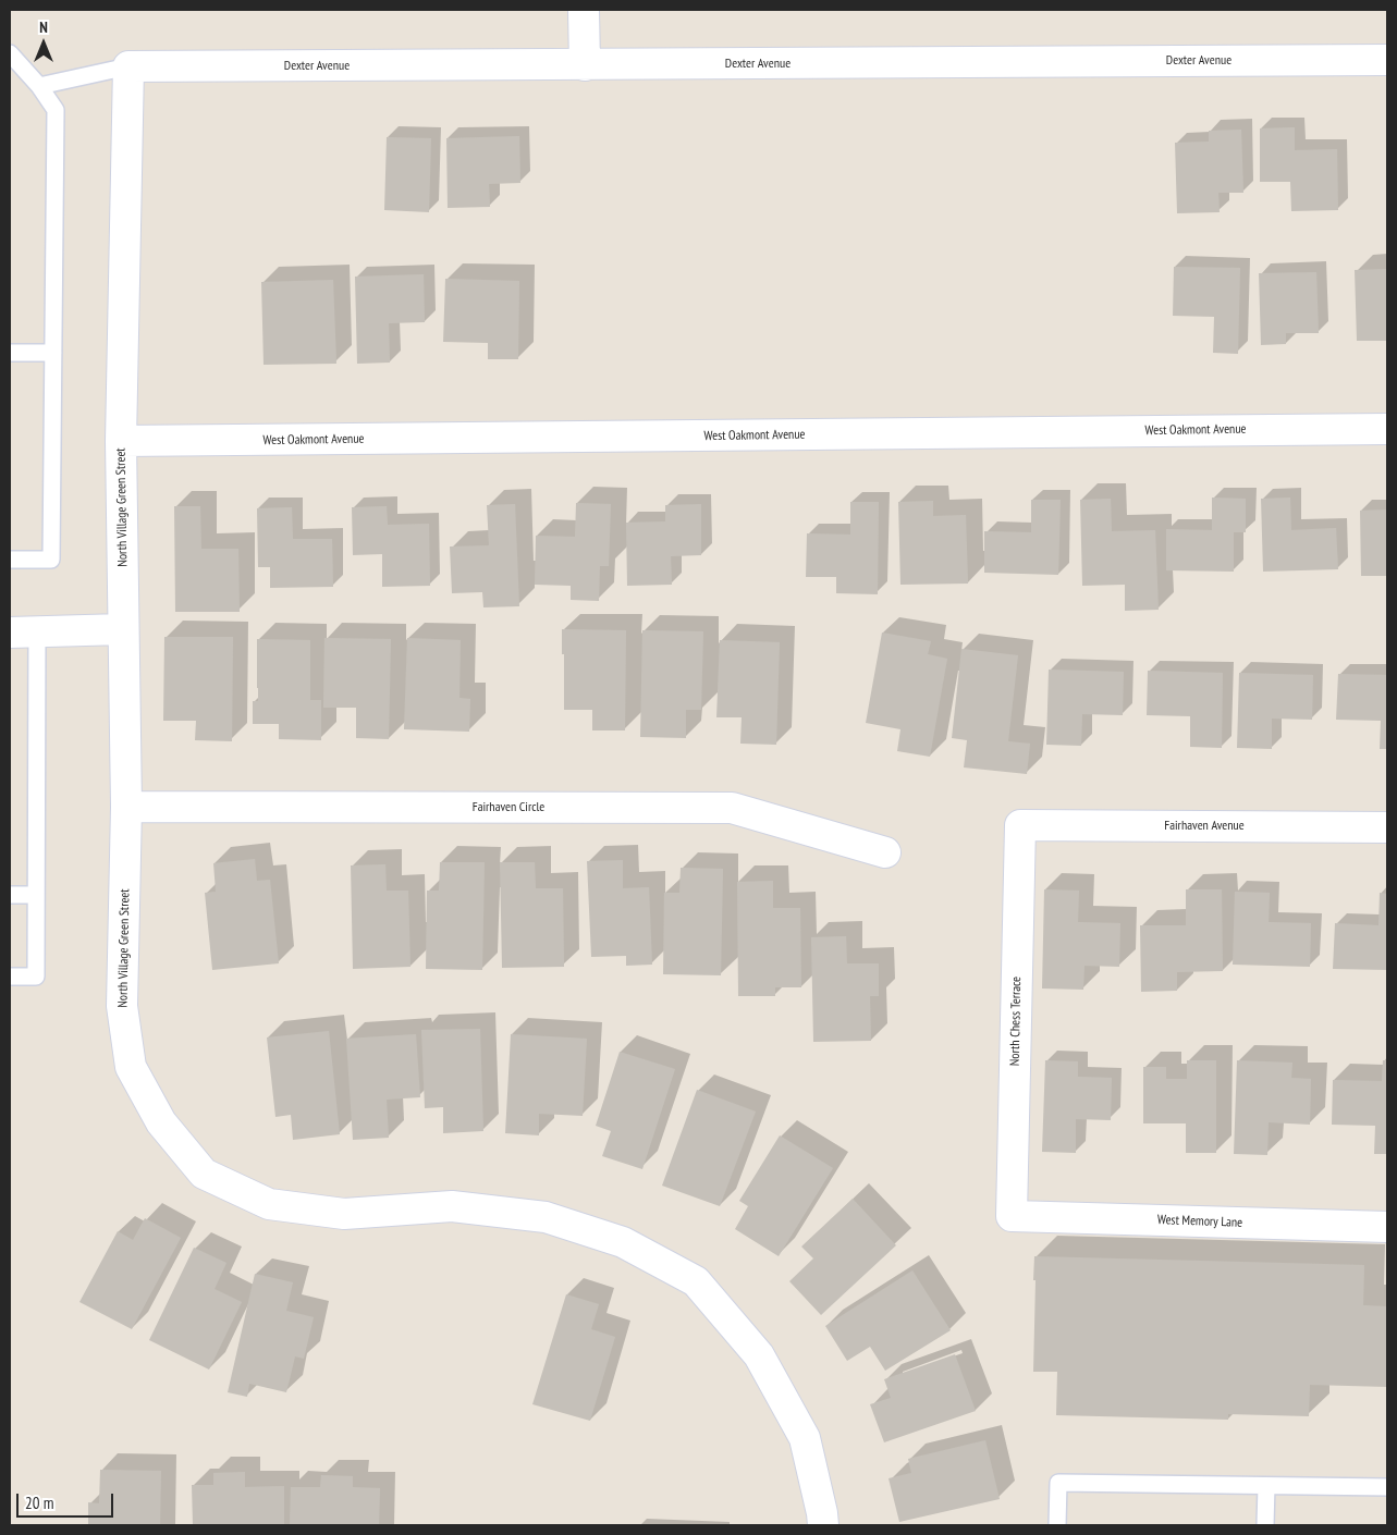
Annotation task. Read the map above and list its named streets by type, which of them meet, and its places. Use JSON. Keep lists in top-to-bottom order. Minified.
{"streets":{"street":["Dexter Avenue","West Oakmont Avenue","North Village Green Street","Fairhaven Circle","Fairhaven Avenue","North Chess Terrace","West Memory Lane"]},"crossings":[["Dexter Avenue","North Village Green Street"],["West Oakmont Avenue","North Village Green Street"],["North Village Green Street","Fairhaven Circle"],["Fairhaven Avenue","North Chess Terrace"],["North Chess Terrace","West Memory Lane"]],"scale_bar":"20 m","north":"top"}
